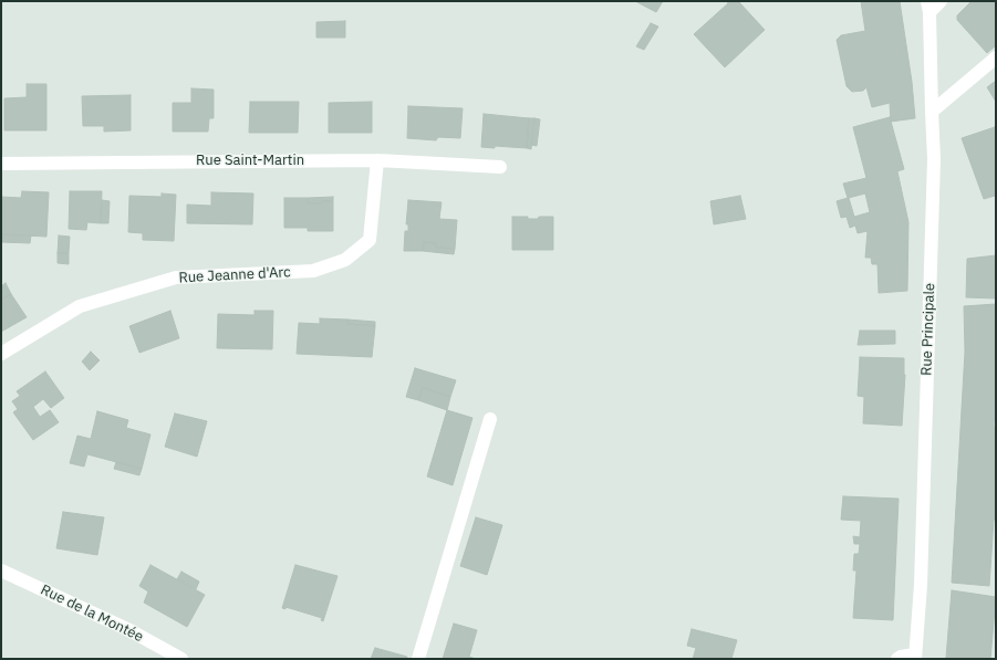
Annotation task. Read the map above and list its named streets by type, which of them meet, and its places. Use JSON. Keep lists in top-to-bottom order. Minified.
{"streets":{"street":["Rue Saint-Martin","Rue Jeanne d'Arc","Rue Principale","Rue de la Montée"]},"crossings":[["Rue Saint-Martin","Rue Jeanne d'Arc"]]}
